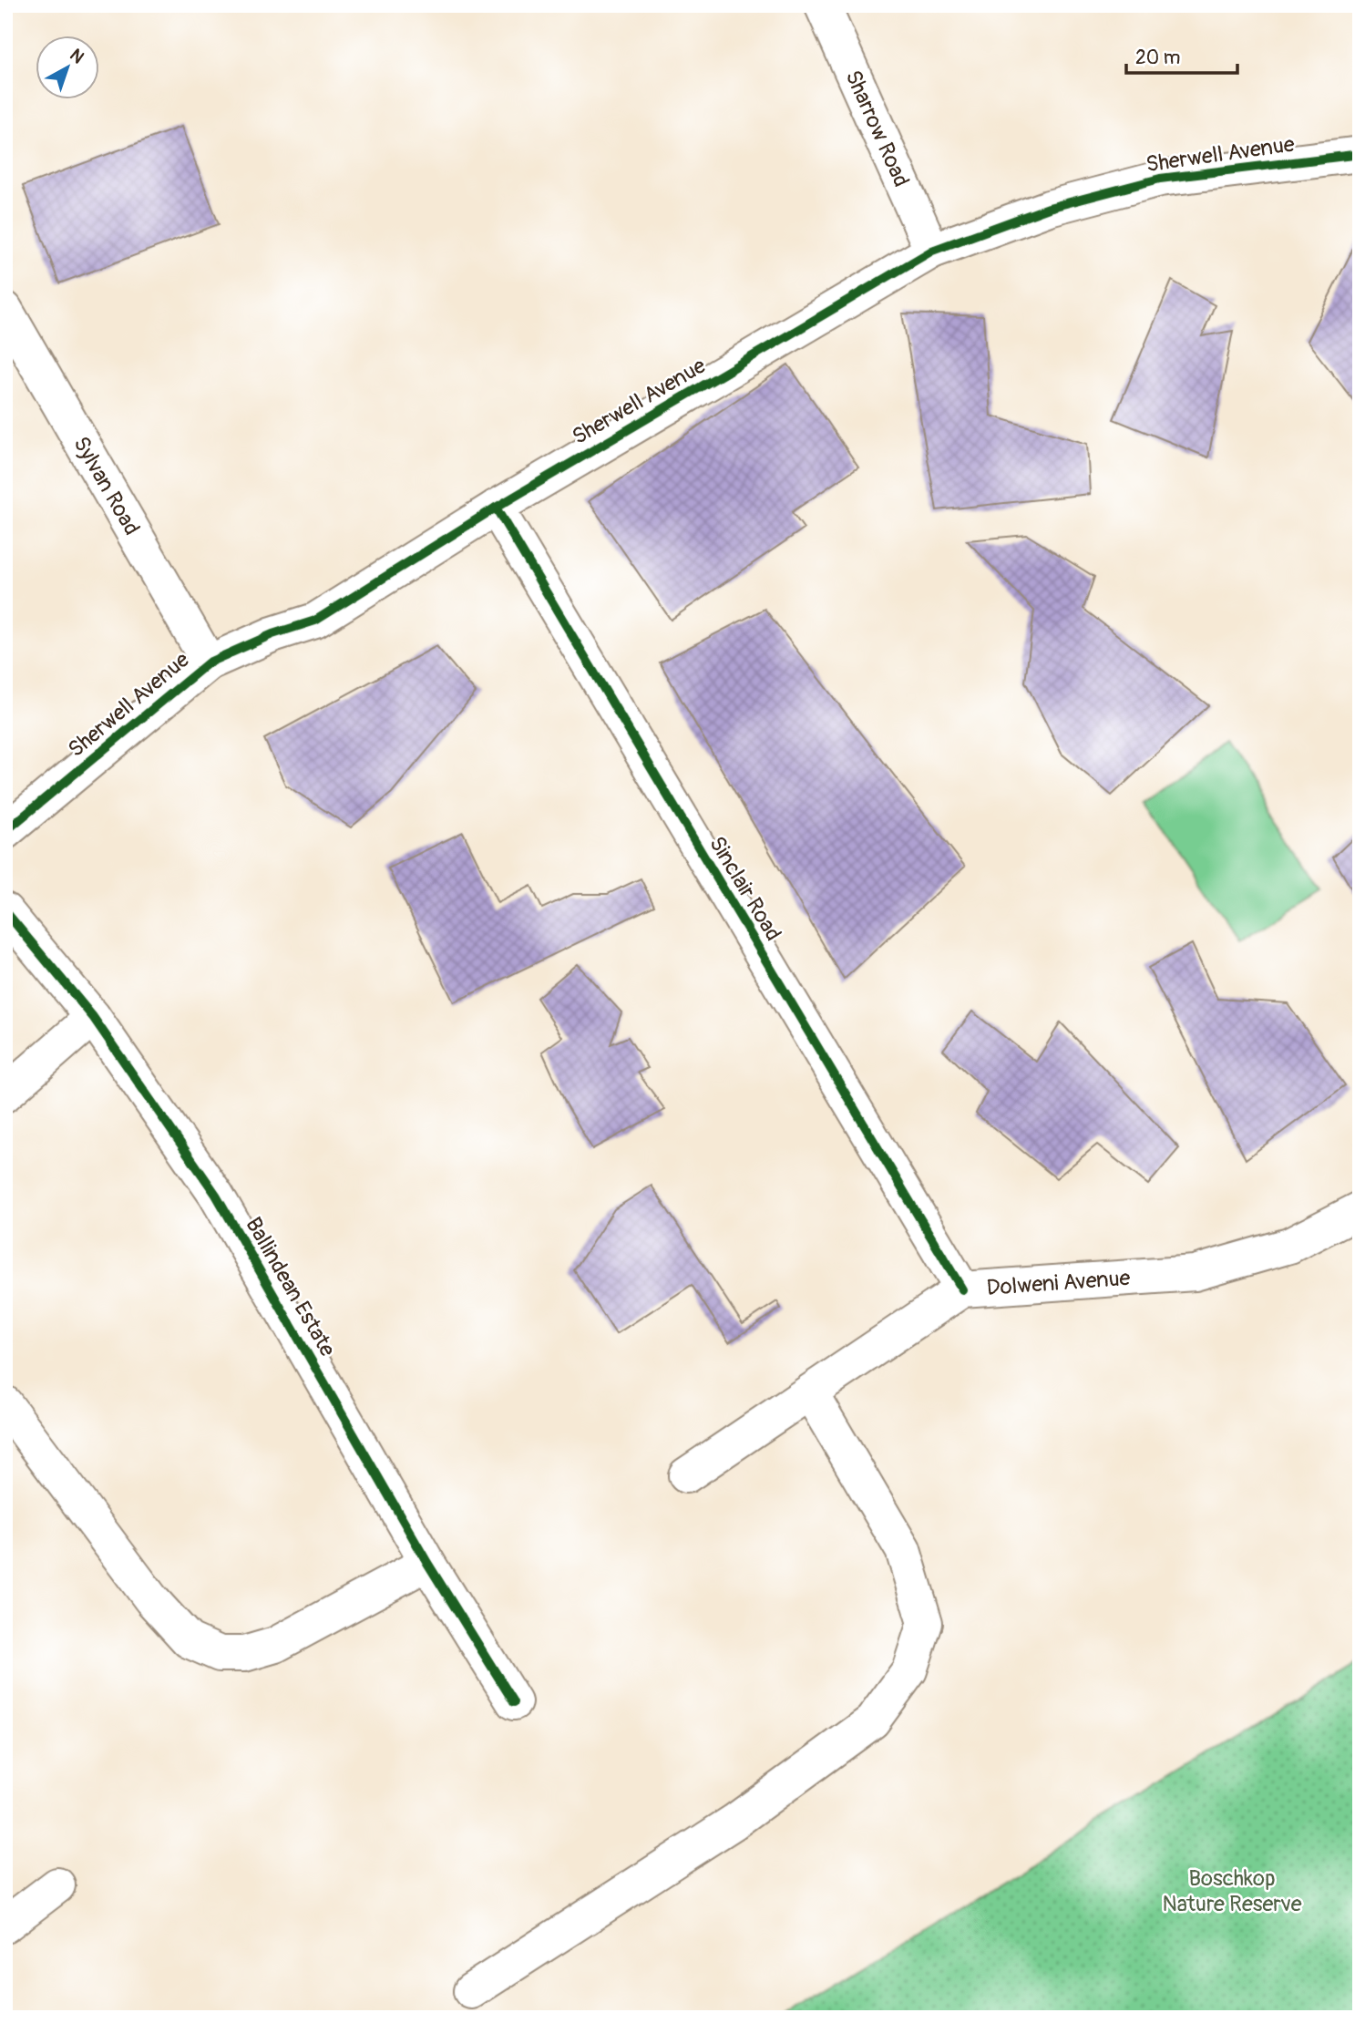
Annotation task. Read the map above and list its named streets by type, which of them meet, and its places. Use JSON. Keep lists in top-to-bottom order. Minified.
{"streets":{"street":["Sharrow Road","Sherwell Avenue","Sylvan Road","Sinclair Road","Dolweni Avenue","Ballindean Estate"]},"crossings":[["Sharrow Road","Sherwell Avenue"],["Sherwell Avenue","Sylvan Road"],["Sherwell Avenue","Sinclair Road"],["Sinclair Road","Dolweni Avenue"]],"parks":["Boschkop Nature Reserve"],"scale_bar":"20 m","north":"top right"}
